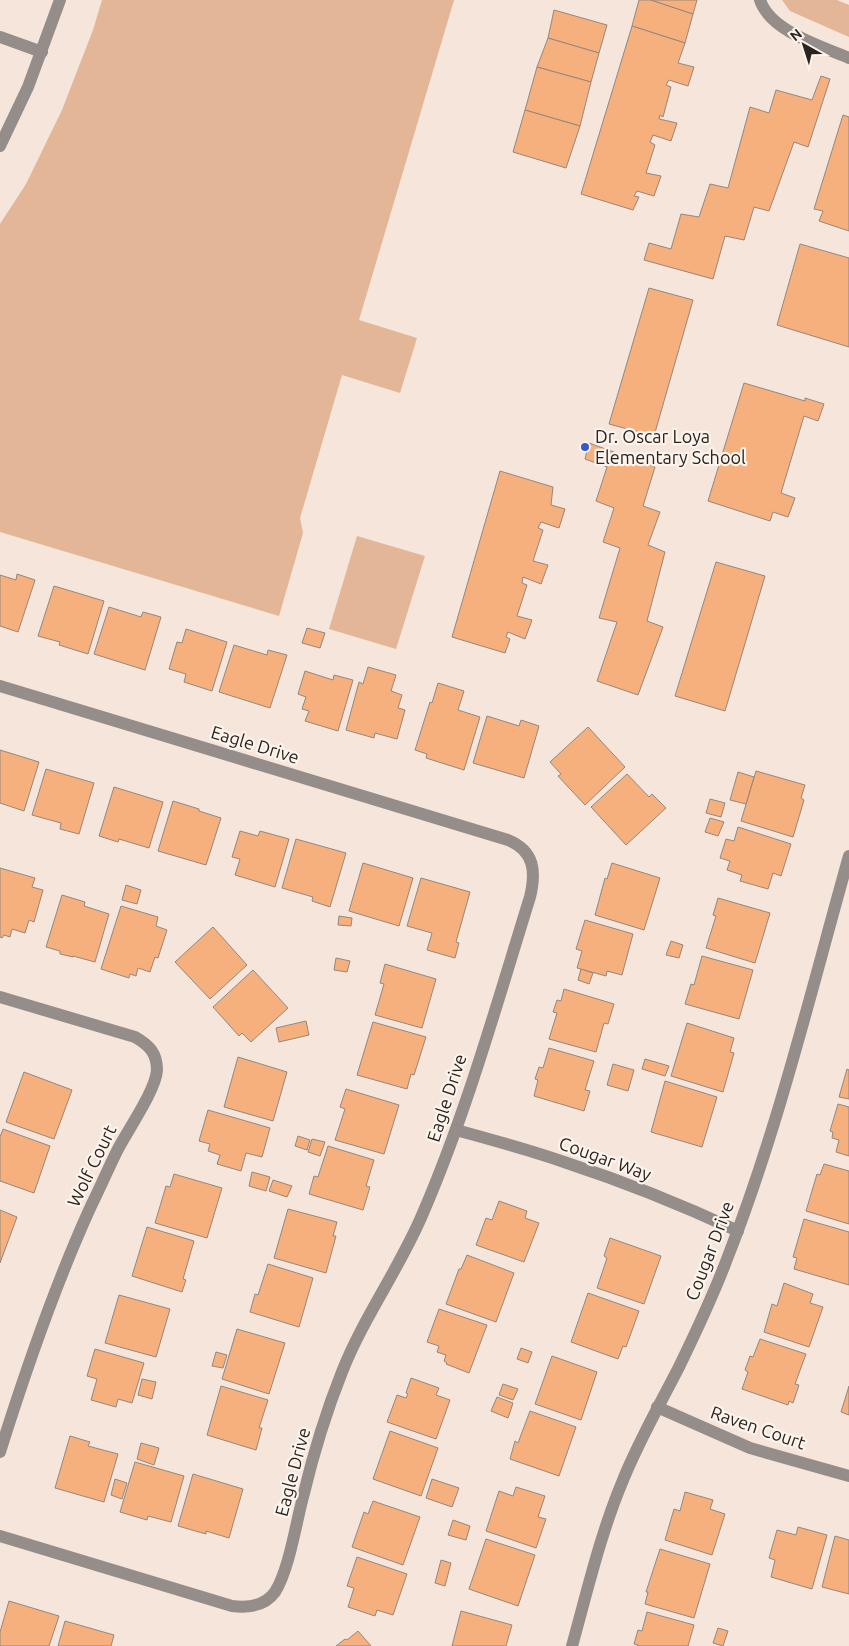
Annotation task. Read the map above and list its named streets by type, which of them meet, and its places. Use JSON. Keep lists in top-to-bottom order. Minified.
{"streets":{"street":["Eagle Drive","Cougar Way","Wolf Court","Cougar Drive","Raven Court"]},"crossings":[["Eagle Drive","Cougar Way"],["Cougar Way","Cougar Drive"],["Cougar Drive","Raven Court"]],"places":["Dr. Oscar Loya Elementary School"],"north":"top left"}
